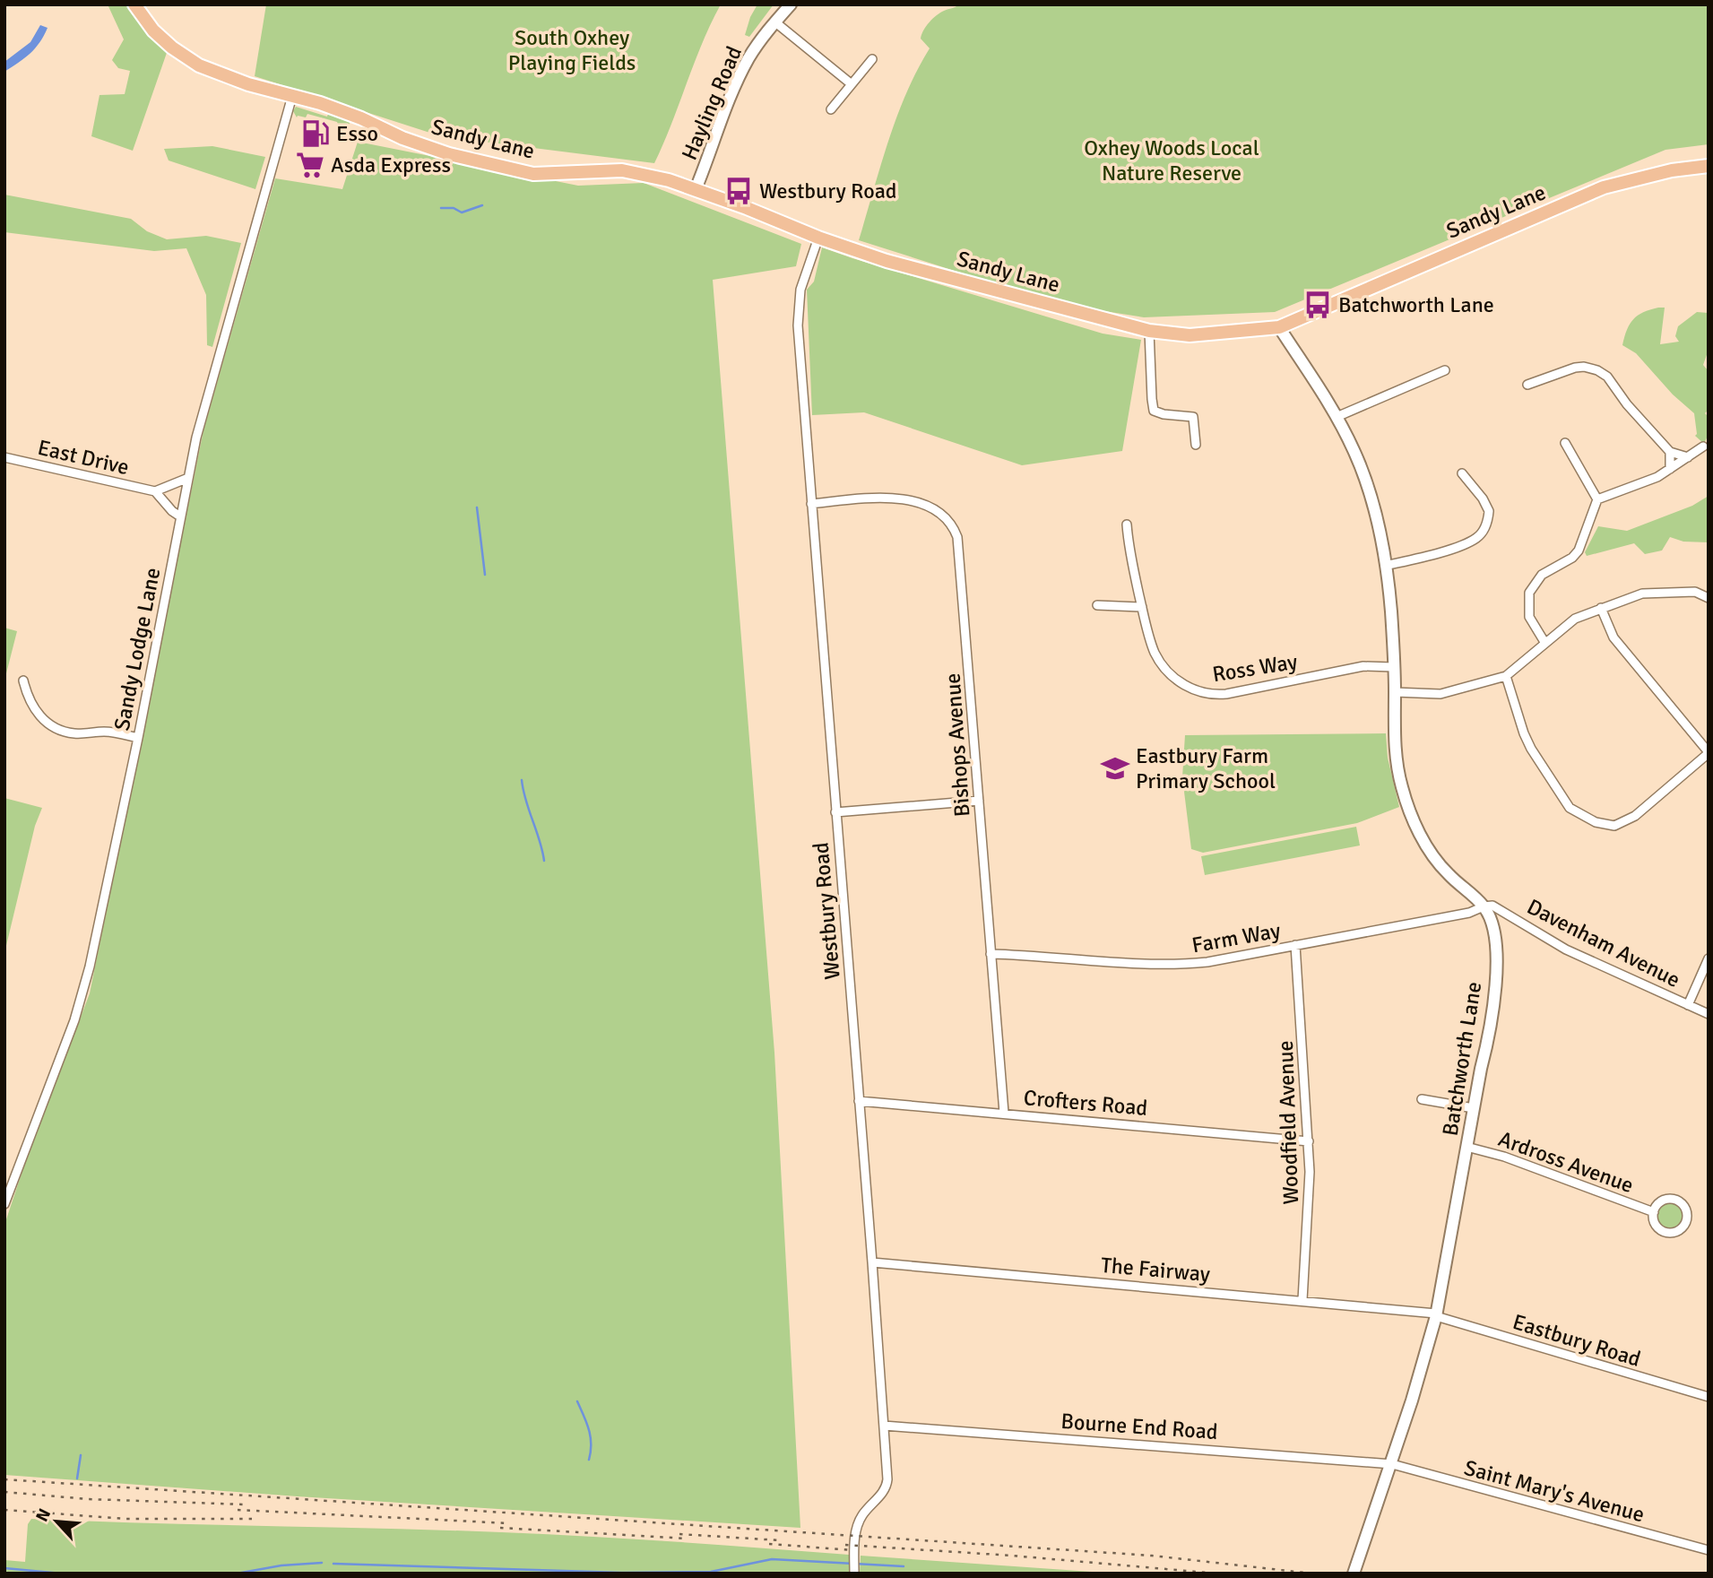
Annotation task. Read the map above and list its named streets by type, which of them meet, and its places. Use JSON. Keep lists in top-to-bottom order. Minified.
{"streets":{"main road":["Sandy Lane"],"street":["Hayling Road","East Drive","Sandy Lodge Lane","Ross Way","Bishops Avenue","Westbury Road","Farm Way","Davenham Avenue","Batchworth Lane","Crofters Road","Woodfield Avenue","Ardross Avenue","The Fairway","Eastbury Road","Bourne End Road","Saint Mary's Avenue"]},"crossings":[["Hayling Road","Sandy Lane"],["Sandy Lane","Sandy Lodge Lane"],["Sandy Lane","Westbury Road"],["Sandy Lane","Batchworth Lane"],["East Drive","Sandy Lodge Lane"],["Ross Way","Batchworth Lane"],["Bishops Avenue","Westbury Road"],["Bishops Avenue","Farm Way"],["Bishops Avenue","Crofters Road"],["Westbury Road","Crofters Road"],["Westbury Road","The Fairway"],["Westbury Road","Bourne End Road"],["Farm Way","Davenham Avenue"],["Farm Way","Batchworth Lane"],["Farm Way","Woodfield Avenue"],["Davenham Avenue","Batchworth Lane"],["Batchworth Lane","Ardross Avenue"],["Batchworth Lane","The Fairway"],["Batchworth Lane","Eastbury Road"],["Batchworth Lane","Bourne End Road"],["Batchworth Lane","Saint Mary's Avenue"],["Crofters Road","Woodfield Avenue"],["Woodfield Avenue","The Fairway"],["The Fairway","Eastbury Road"],["Bourne End Road","Saint Mary's Avenue"]],"parks":["South Oxhey Playing Fields","Oxhey Woods Local Nature Reserve"],"places":{"fuel station":["Esso"],"supermarket":["Asda Express"],"bus stop":["Westbury Road","Batchworth Lane"],"school or university":["Eastbury Farm Primary School"]},"north":"top left"}
